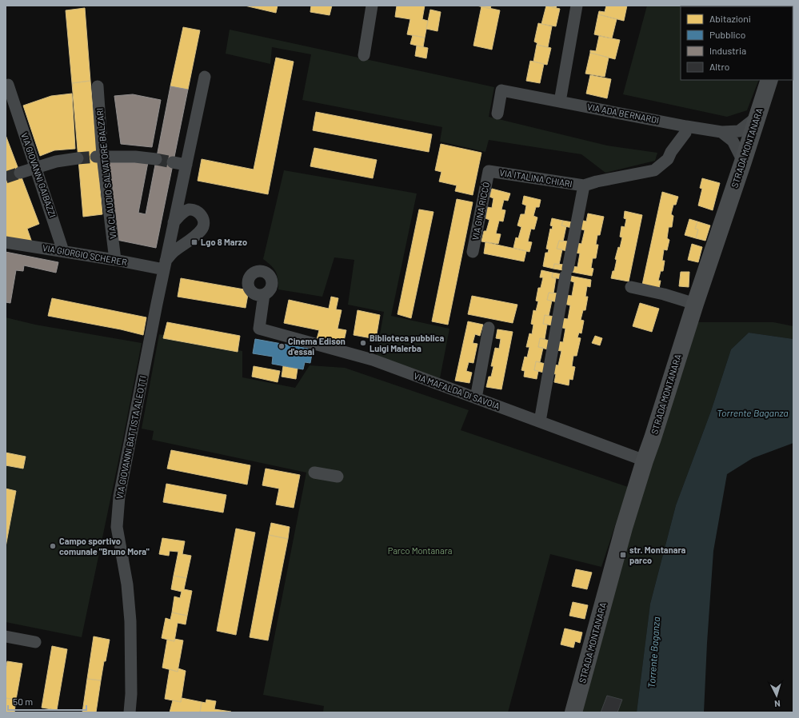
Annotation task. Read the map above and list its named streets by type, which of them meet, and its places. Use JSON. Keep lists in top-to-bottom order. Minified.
{"streets":{"street":["VIA ADA BERNARDI","STRADA MONTANARA","VIA CLAUDIO SALVATORE BALZARI","VIA GIOVANNI GAIBAZZI","VIA ITALINA CHIARI","VIA GINA RICCÒ","VIA GIORGIO SCHERER","VIA MAFALDA DI SAVOIA","VIA GIOVANNI BATTISTA ALEOTTI"]},"crossings":[["VIA ADA BERNARDI","VIA ITALINA CHIARI"],["STRADA MONTANARA","VIA MAFALDA DI SAVOIA"],["VIA CLAUDIO SALVATORE BALZARI","VIA GIORGIO SCHERER"],["VIA GIOVANNI GAIBAZZI","VIA GIORGIO SCHERER"],["VIA ITALINA CHIARI","VIA GINA RICCÒ"],["VIA ITALINA CHIARI","VIA MAFALDA DI SAVOIA"],["VIA GIORGIO SCHERER","VIA GIOVANNI BATTISTA ALEOTTI"]],"water":["Torrente Baganza"],"parks":["Parco Montanara"],"places":{"transit":["Lgo 8 Marzo","str. Montanara parco"],"other":["Biblioteca pubblica Luigi Malerba","Cinema Edison d'essai","Campo sportivo comunale \"Bruno Mora\""]},"legend":["Abitazioni","Pubblico","Industria","Altro"],"scale_bar":"50 m","north":"bottom"}
